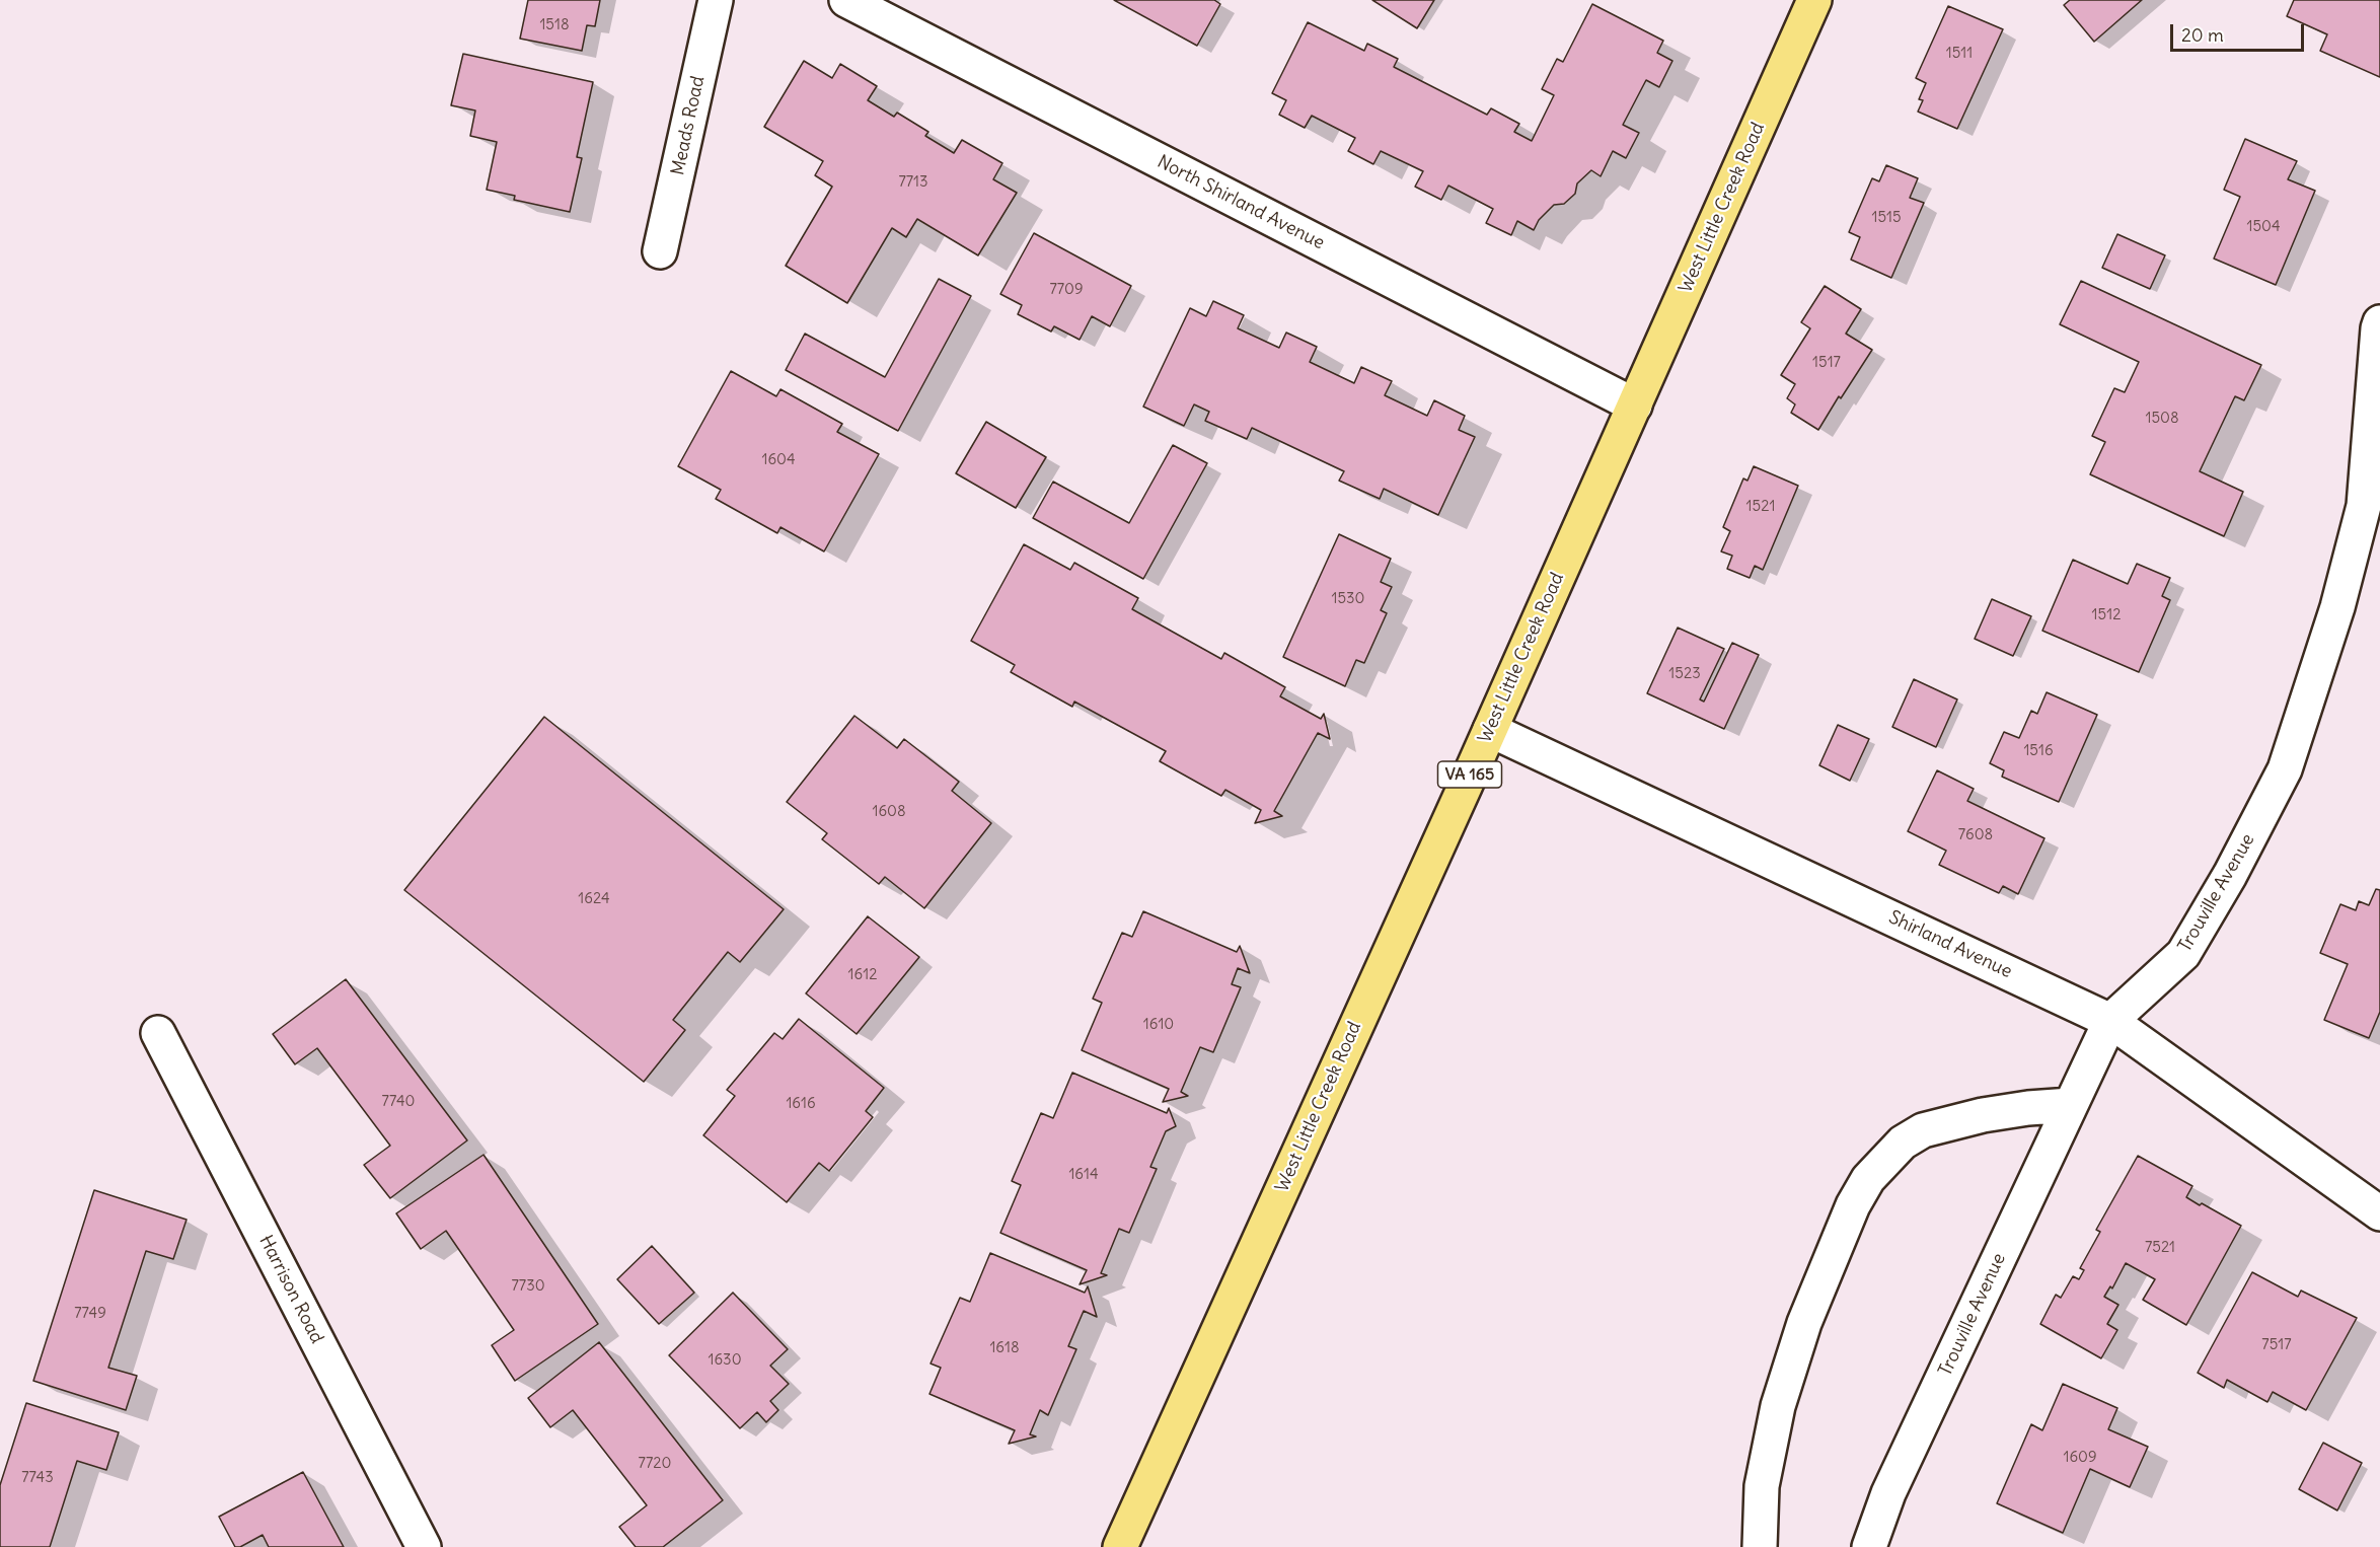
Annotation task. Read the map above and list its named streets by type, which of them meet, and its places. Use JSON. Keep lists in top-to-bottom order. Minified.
{"streets":{"main road":["West Little Creek Road","VA 165"],"street":["Meads Road","North Shirland Avenue","Trouville Avenue","Shirland Avenue","Harrison Road"]},"crossings":[["North Shirland Avenue","West Little Creek Road"],["West Little Creek Road","Shirland Avenue"],["Trouville Avenue","Shirland Avenue"]],"house_numbers":["1518","1511","7713","1515","1504","7709","1517","1508","1604","1521","1530","1512","1523","1516","1608","7608","1624","1612","1610","7740","1616","1614","7521","7730","7749","7517","1618","1630","1609","7720","7743"],"scale_bar":"20 m"}
